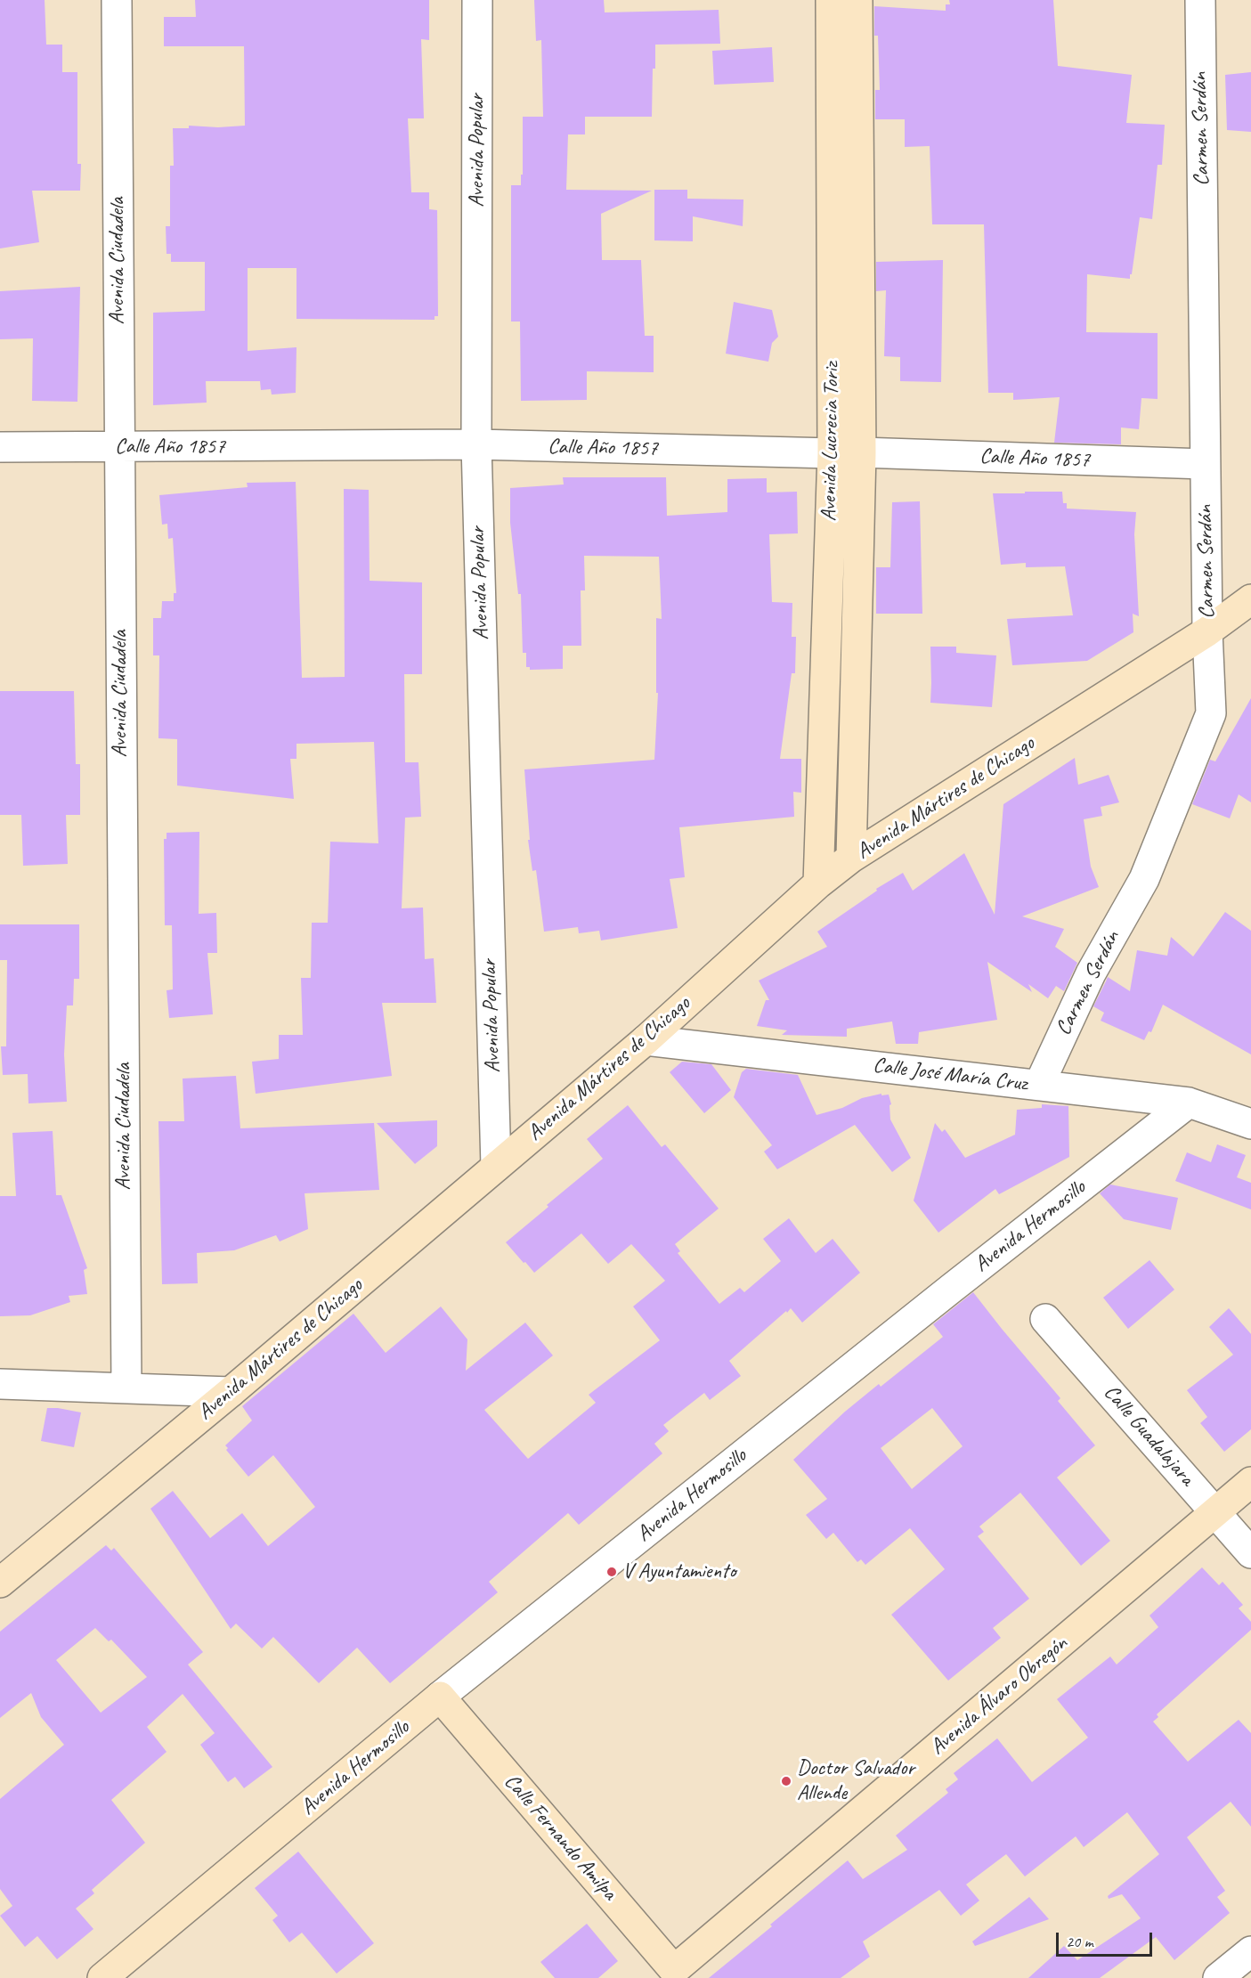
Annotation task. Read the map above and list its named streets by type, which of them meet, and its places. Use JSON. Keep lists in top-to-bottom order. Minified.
{"streets":{"street":["Carmen Serdán","Avenida Popular","Avenida Ciudadela","Avenida Lucrecia Toriz","Calle Año 1857","Avenida Mártires de Chicago","Calle José María Cruz","Avenida Hermosillo","Calle Guadalajara","Avenida Álvaro Obregón","Calle Fernando Amilpa"]},"crossings":[["Carmen Serdán","Calle Año 1857"],["Carmen Serdán","Avenida Mártires de Chicago"],["Carmen Serdán","Calle José María Cruz"],["Avenida Popular","Calle Año 1857"],["Avenida Popular","Avenida Mártires de Chicago"],["Avenida Ciudadela","Calle Año 1857"],["Avenida Lucrecia Toriz","Calle Año 1857"],["Avenida Lucrecia Toriz","Avenida Mártires de Chicago"],["Avenida Mártires de Chicago","Calle José María Cruz"],["Calle José María Cruz","Avenida Hermosillo"],["Avenida Hermosillo","Calle Fernando Amilpa"],["Calle Guadalajara","Avenida Álvaro Obregón"],["Avenida Álvaro Obregón","Calle Fernando Amilpa"]],"places":["V Ayuntamiento","Doctor Salvador Allende"],"scale_bar":"20 m"}
